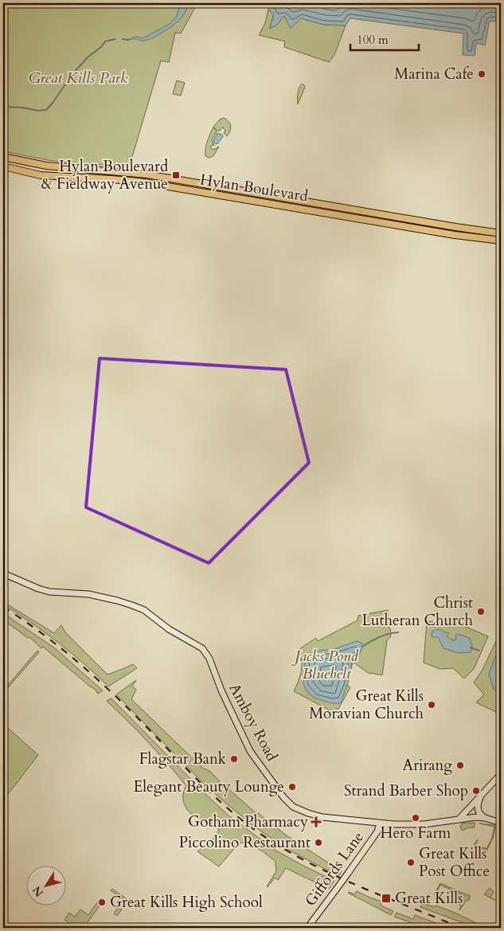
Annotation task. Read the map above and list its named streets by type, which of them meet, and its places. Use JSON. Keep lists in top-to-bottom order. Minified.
{"streets":{"main road":["Hylan Boulevard","Amboy Road","Giffords Lane"]},"crossings":[["Amboy Road","Giffords Lane"]],"parks":["Great Kills Park","Jacks Pond Bluebelt"],"places":{"other":["Marina Cafe","Christ Lutheran Church","Great Kills Moravian Church","Flagstar Bank","Arirang","Elegant Beauty Lounge","Strand Barber Shop","Hero Farm","Piccolino Restaurant","Great Kills Post Office","Great Kills High School"],"transit":["Hylan Boulevard & Fieldway Avenue","Great Kills"],"health":["Gotham Pharmacy"]},"scale_bar":"100 m","north":"bottom left"}
